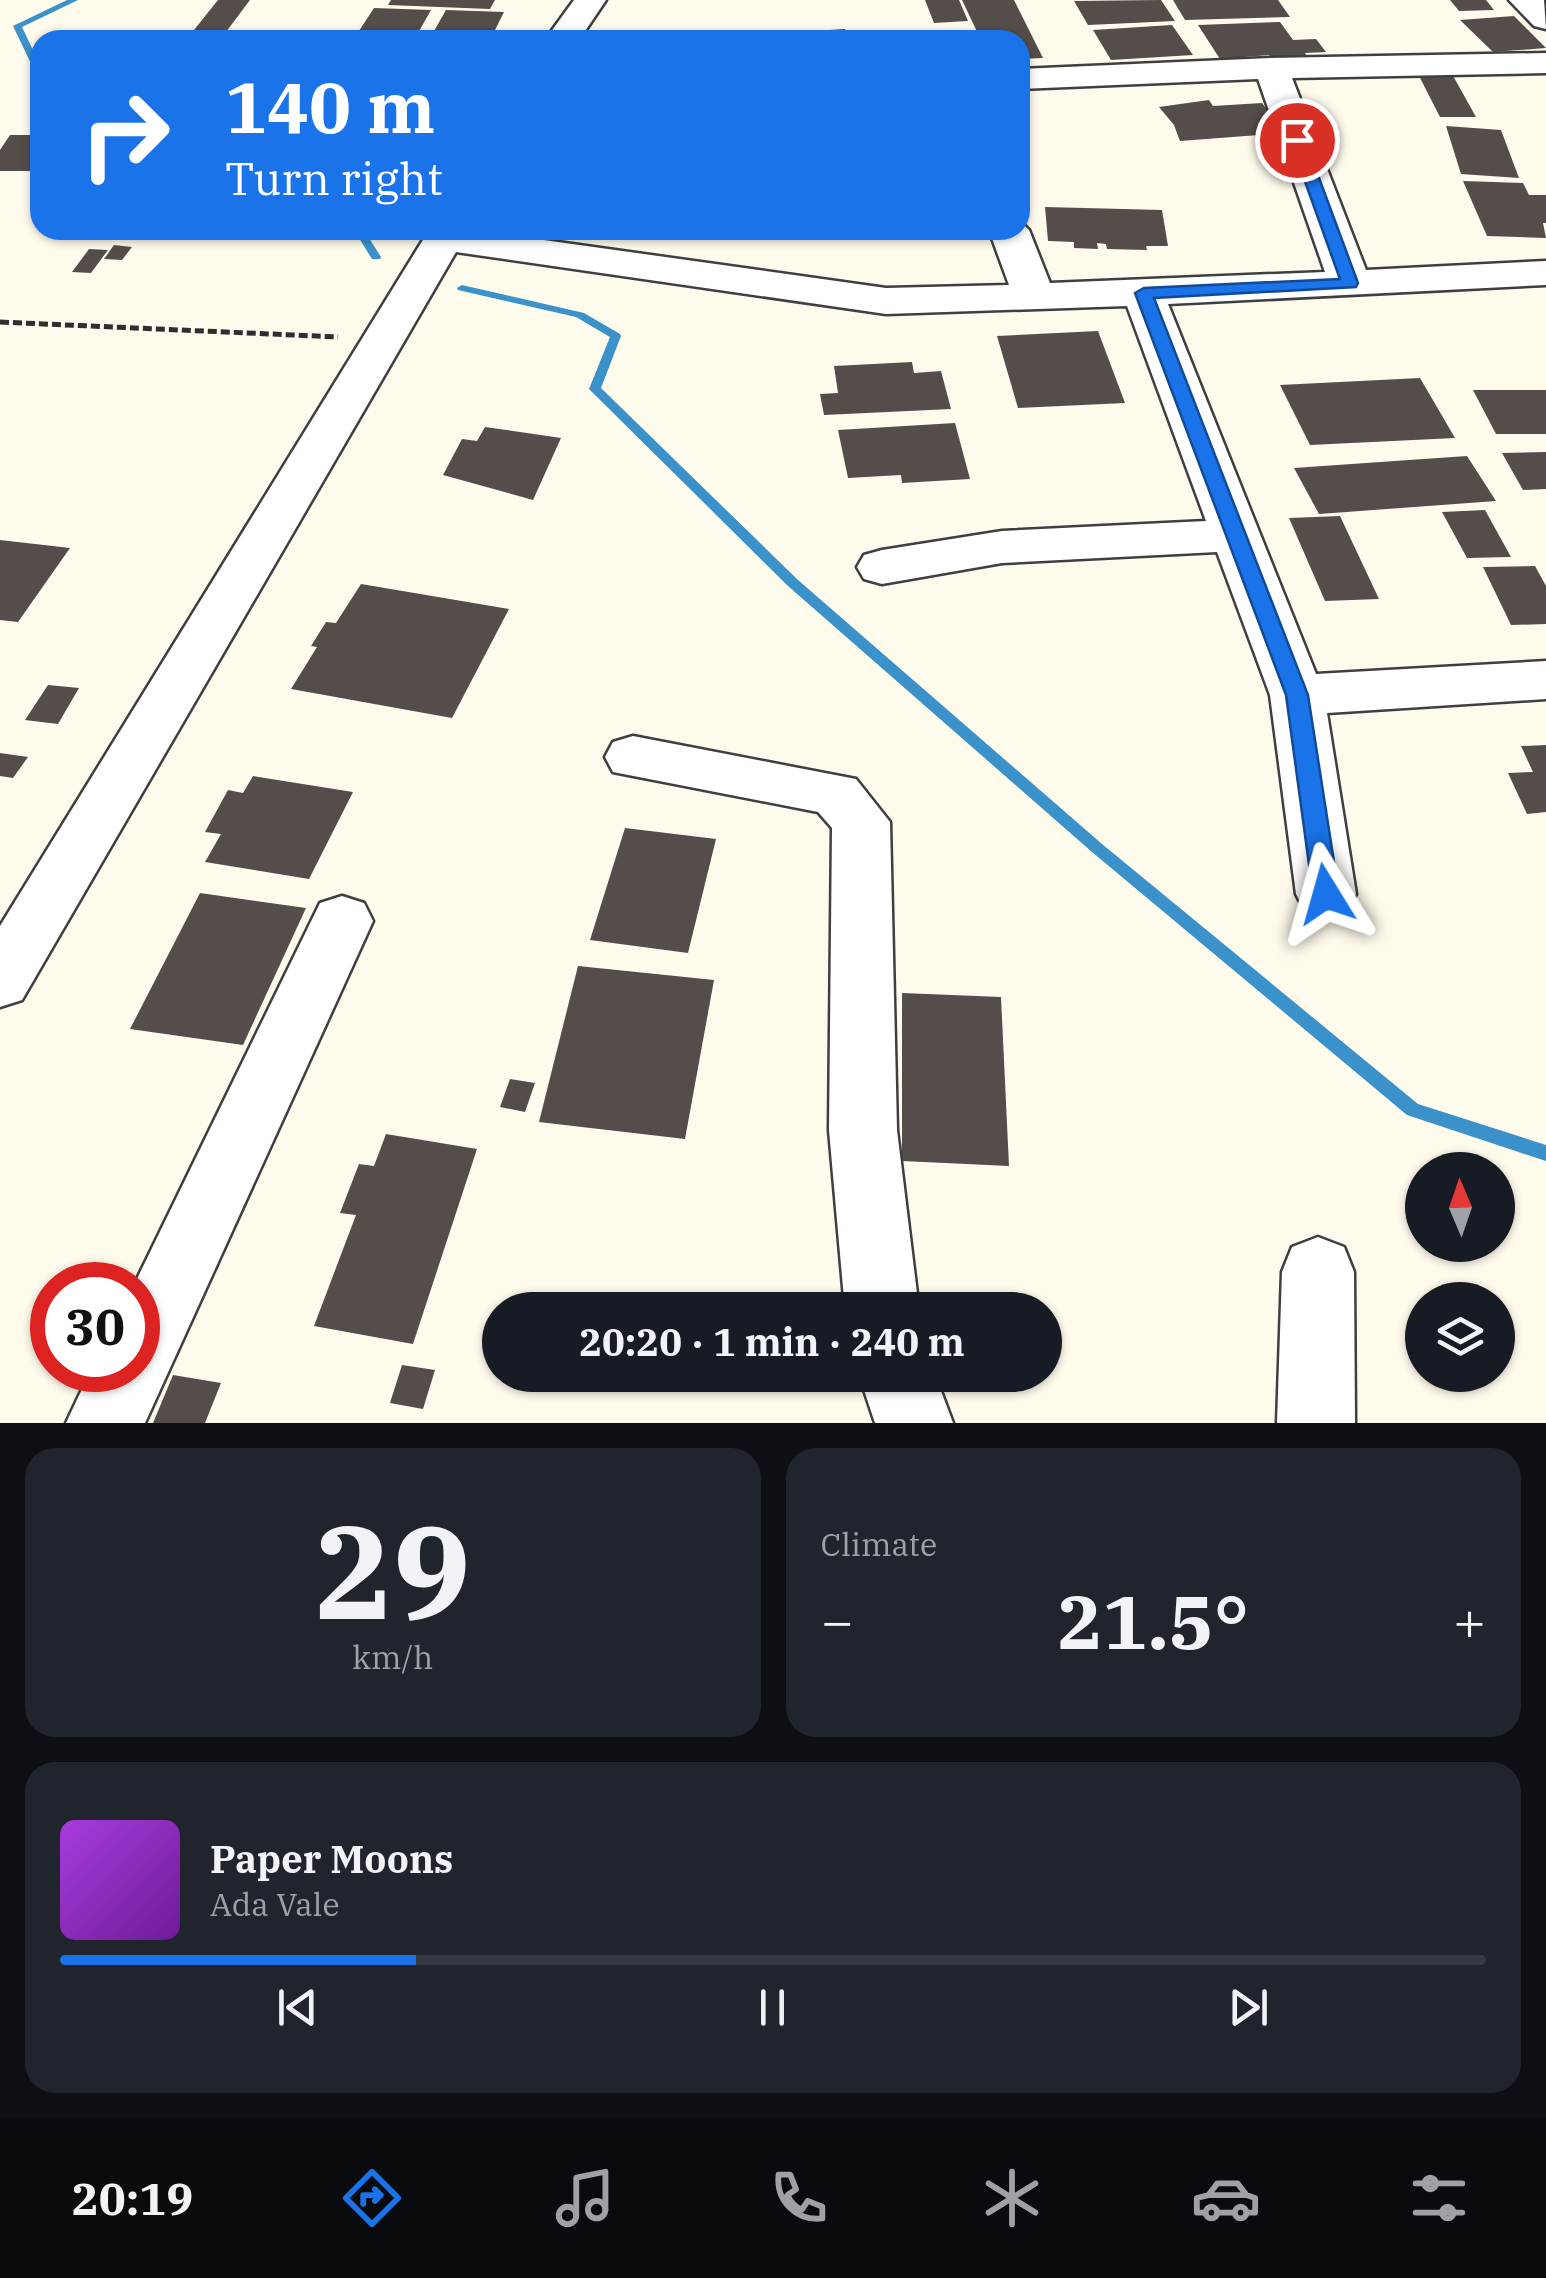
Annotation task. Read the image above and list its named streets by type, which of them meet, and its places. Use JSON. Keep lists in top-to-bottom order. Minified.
{"north":"top","page":{"turn":["140 m","Turn right"],"limit":"30","trip":"20:20 · 1 min · 240 m","tile":[["29","km/h"],"Climate"],"heat":["−","21.5°","+"],"song":["Paper Moons","Ada Vale"],"tabs":"20:19"}}
